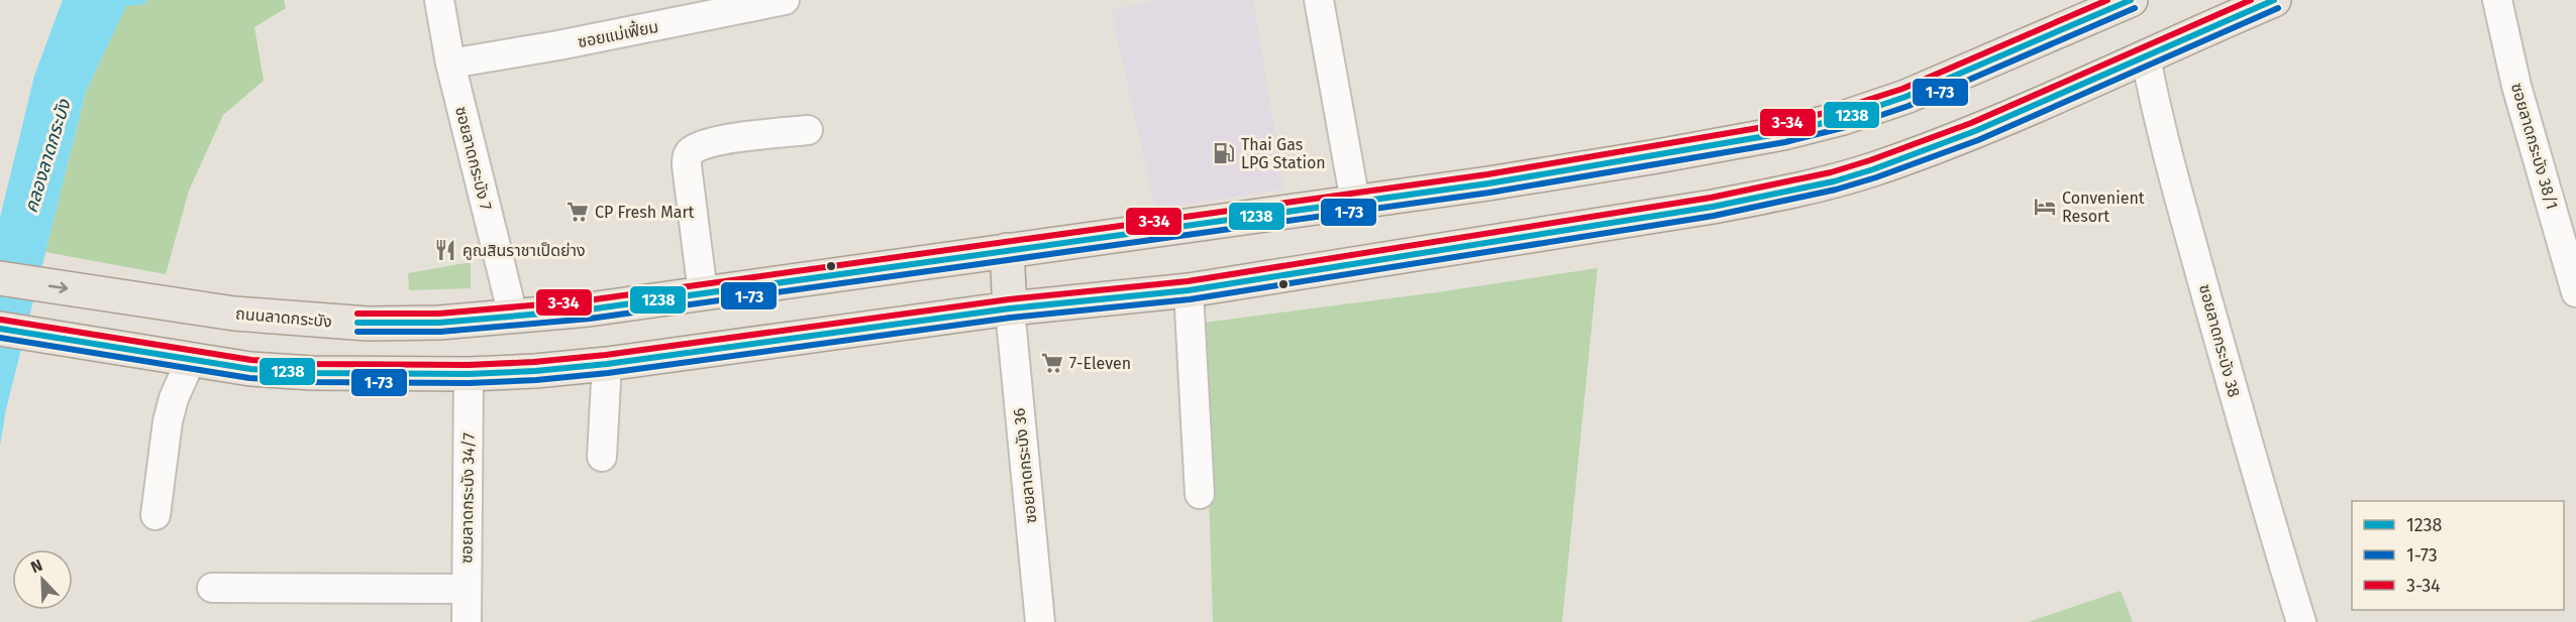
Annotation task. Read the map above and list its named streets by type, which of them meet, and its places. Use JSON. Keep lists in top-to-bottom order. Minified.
{"streets":{"main road":["ถนนลาดกระบัง"],"street":["ซอยแม่เฟี้ยม","ซอยลาดกระบัง 38/1","ซอยลาดกระบัง 7","ซอยลาดกระบัง 38","ซอยลาดกระบัง 36","ซอยลาดกระบัง 34/7"]},"crossings":[["ซอยแม่เฟี้ยม","ซอยลาดกระบัง 7"],["ซอยลาดกระบัง 7","ถนนลาดกระบัง"]],"water":["คลองลาดกระบัง"],"places":{"fuel station":["Thai Gas LPG Station"],"hotel":["Convenient Resort"],"supermarket":["CP Fresh Mart","7-Eleven"],"restaurant":["คูณสินราชาเป็ดย่าง"]},"lines":["transit line 1238","transit line 3-34","transit line 1-73"],"legend":["1238","1-73","3-34"],"north":"top left"}
